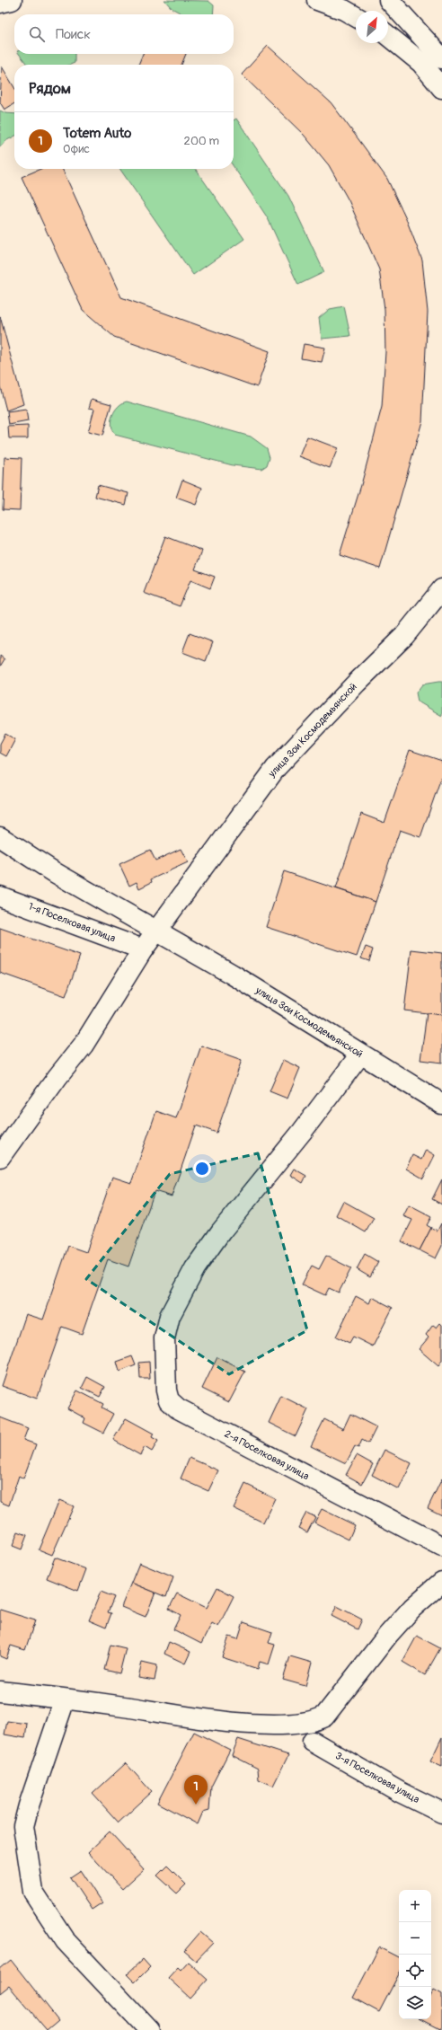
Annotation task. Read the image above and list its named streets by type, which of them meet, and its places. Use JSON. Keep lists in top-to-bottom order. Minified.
{"streets":{"street":["улица Зои Космодемьянской","1-я Поселковая улица","2-я Поселковая улица","3-я Поселковая улица"]},"crossings":[["улица Зои Космодемьянской","2-я Поселковая улица"]],"north":"top right","page":{"search":"Поиск","heading":"Рядом","list":[{"mark":"1","name":"Totem Auto","note":"Офис","value":"200 m"}],"pins":"1","map_buttons":["+","−"]}}
